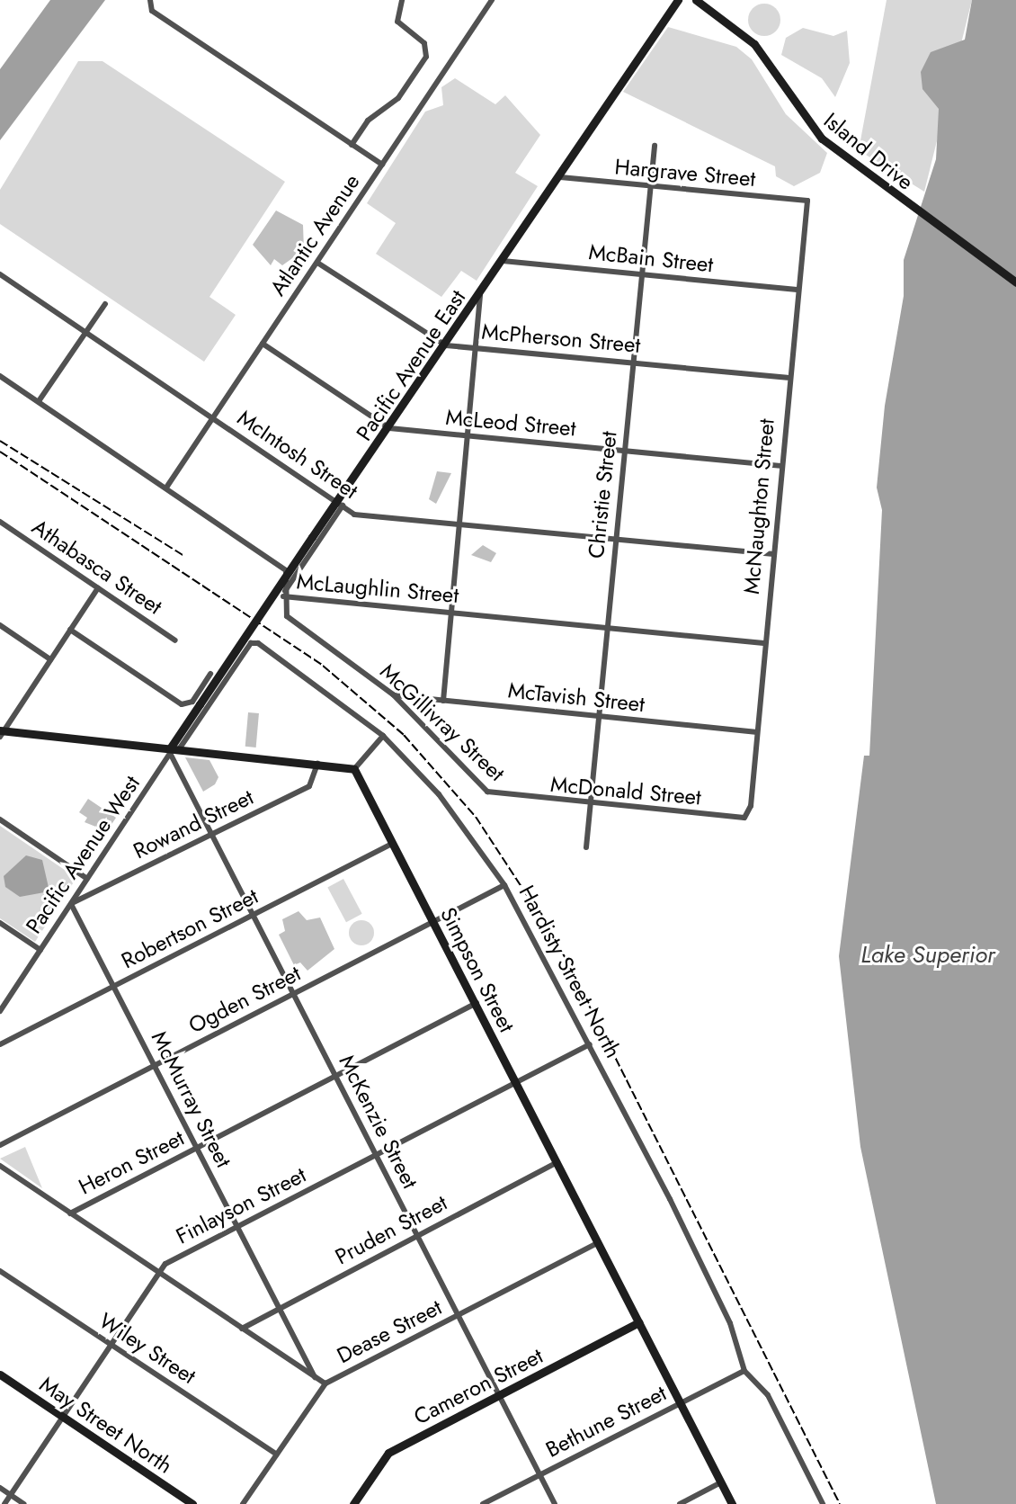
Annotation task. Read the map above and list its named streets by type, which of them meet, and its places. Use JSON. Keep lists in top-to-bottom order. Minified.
{"streets":{"street":["Island Drive","Hargrave Street","Atlantic Avenue","McBain Street","McPherson Street","Pacific Avenue East","McLeod Street","McIntosh Street","Christie Street","McNaughton Street","Athabasca Street","McLaughlin Street","McTavish Street","McGillivray Street","McDonald Street","Rowand Street","Pacific Avenue West","Robertson Street","Simpson Street","Hardisty Street North","Ogden Street","McMurray Street","McKenzie Street","Heron Street","Finlayson Street","Pruden Street","Dease Street","Wiley Street","Cameron Street","Bethune Street","May Street North"]},"crossings":[["Hargrave Street","Pacific Avenue East"],["Hargrave Street","Christie Street"],["Hargrave Street","McNaughton Street"],["Atlantic Avenue","McPherson Street"],["Atlantic Avenue","McLeod Street"],["Atlantic Avenue","McIntosh Street"],["Atlantic Avenue","McLaughlin Street"],["McBain Street","Pacific Avenue East"],["McBain Street","Christie Street"],["McBain Street","McNaughton Street"],["McPherson Street","Pacific Avenue East"],["McPherson Street","Christie Street"],["McPherson Street","McNaughton Street"],["Pacific Avenue East","McLeod Street"],["Pacific Avenue East","McIntosh Street"],["Pacific Avenue East","Pacific Avenue West"],["Pacific Avenue East","Hardisty Street North"],["Pacific Avenue East","McKenzie Street"],["McLeod Street","Christie Street"],["McLeod Street","McNaughton Street"],["McIntosh Street","Christie Street"],["McIntosh Street","McNaughton Street"],["Christie Street","McLaughlin Street"],["Christie Street","McTavish Street"],["Christie Street","McDonald Street"],["McNaughton Street","McLaughlin Street"],["McNaughton Street","McTavish Street"],["McNaughton Street","McDonald Street"],["McLaughlin Street","McGillivray Street"],["McTavish Street","McGillivray Street"],["McGillivray Street","McDonald Street"],["Rowand Street","Pacific Avenue West"],["Rowand Street","McMurray Street"],["Rowand Street","McKenzie Street"],["Pacific Avenue West","Hardisty Street North"],["Pacific Avenue West","McMurray Street"],["Pacific Avenue West","McKenzie Street"],["Robertson Street","Simpson Street"],["Robertson Street","McMurray Street"],["Robertson Street","McKenzie Street"],["Simpson Street","Ogden Street"],["Simpson Street","Heron Street"],["Simpson Street","Finlayson Street"],["Simpson Street","Pruden Street"],["Simpson Street","Dease Street"],["Simpson Street","Cameron Street"],["Simpson Street","Bethune Street"],["Hardisty Street North","Ogden Street"],["Hardisty Street North","McKenzie Street"],["Hardisty Street North","Finlayson Street"],["Hardisty Street North","Bethune Street"],["Ogden Street","McMurray Street"],["Ogden Street","McKenzie Street"],["McMurray Street","Heron Street"],["McMurray Street","Finlayson Street"],["McMurray Street","Pruden Street"],["McKenzie Street","Heron Street"],["McKenzie Street","Finlayson Street"],["McKenzie Street","Pruden Street"],["McKenzie Street","Dease Street"],["McKenzie Street","Cameron Street"],["McKenzie Street","Bethune Street"],["Finlayson Street","Wiley Street"],["Finlayson Street","May Street North"],["Dease Street","Wiley Street"]],"water":["Lake Superior"]}
